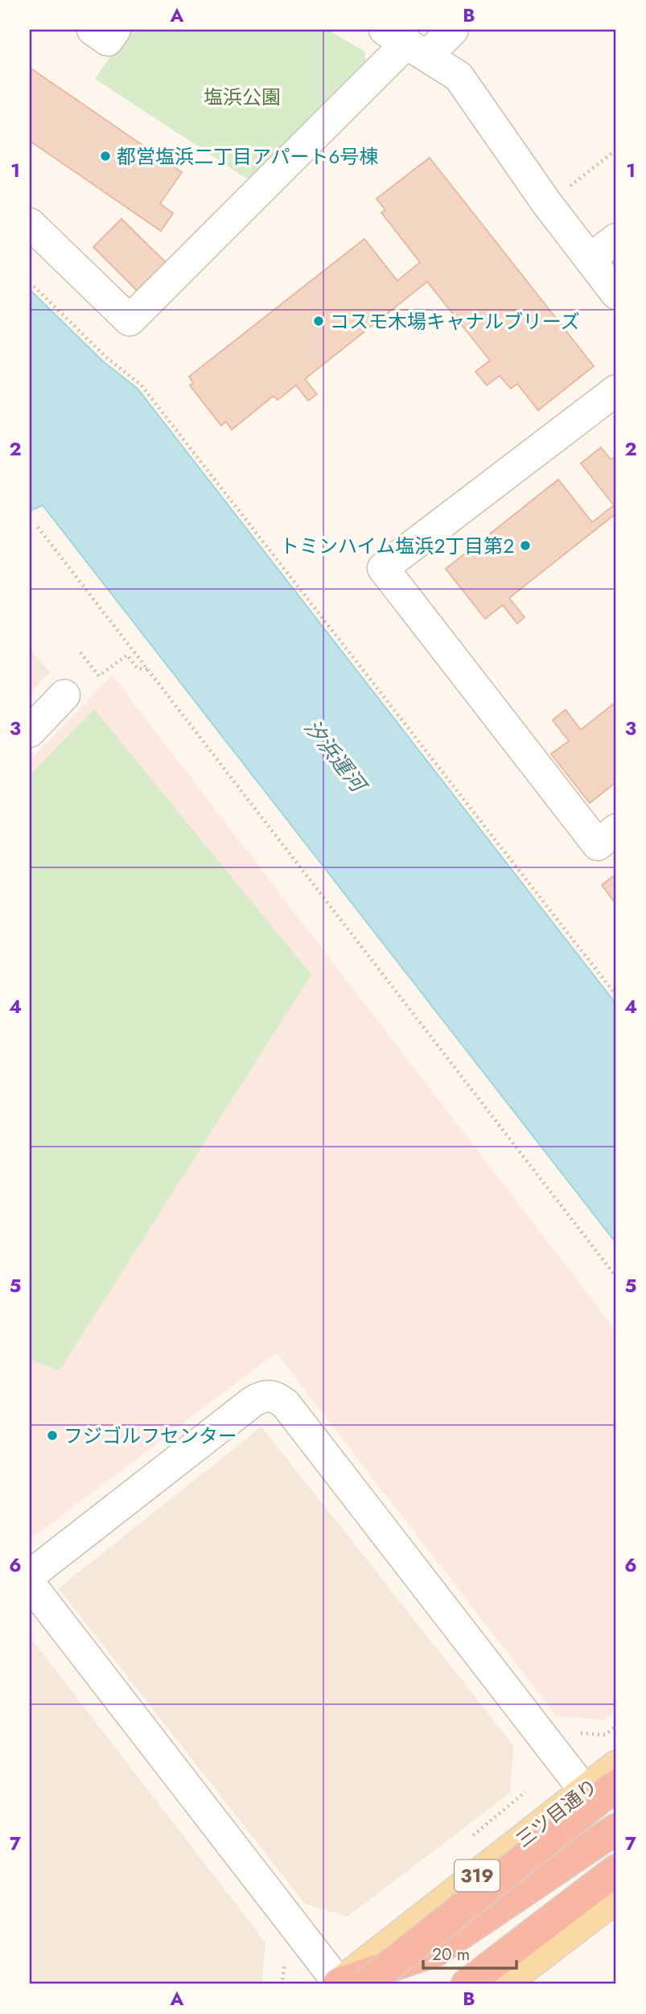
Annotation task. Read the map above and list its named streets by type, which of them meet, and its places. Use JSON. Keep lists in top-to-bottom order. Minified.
{"streets":{"main road":["三ツ目通り","319"]},"water":["汐浜運河"],"parks":["塩浜公園"],"places":["都営塩浜二丁目アパート6号棟","コスモ木場キャナルブリーズ","トミンハイム塩浜２丁目第２","フジゴルフセンター"],"scale_bar":"20 m","grid":{"columns":["A","B"],"rows":["1","2","3","4","5","6","7"]}}
